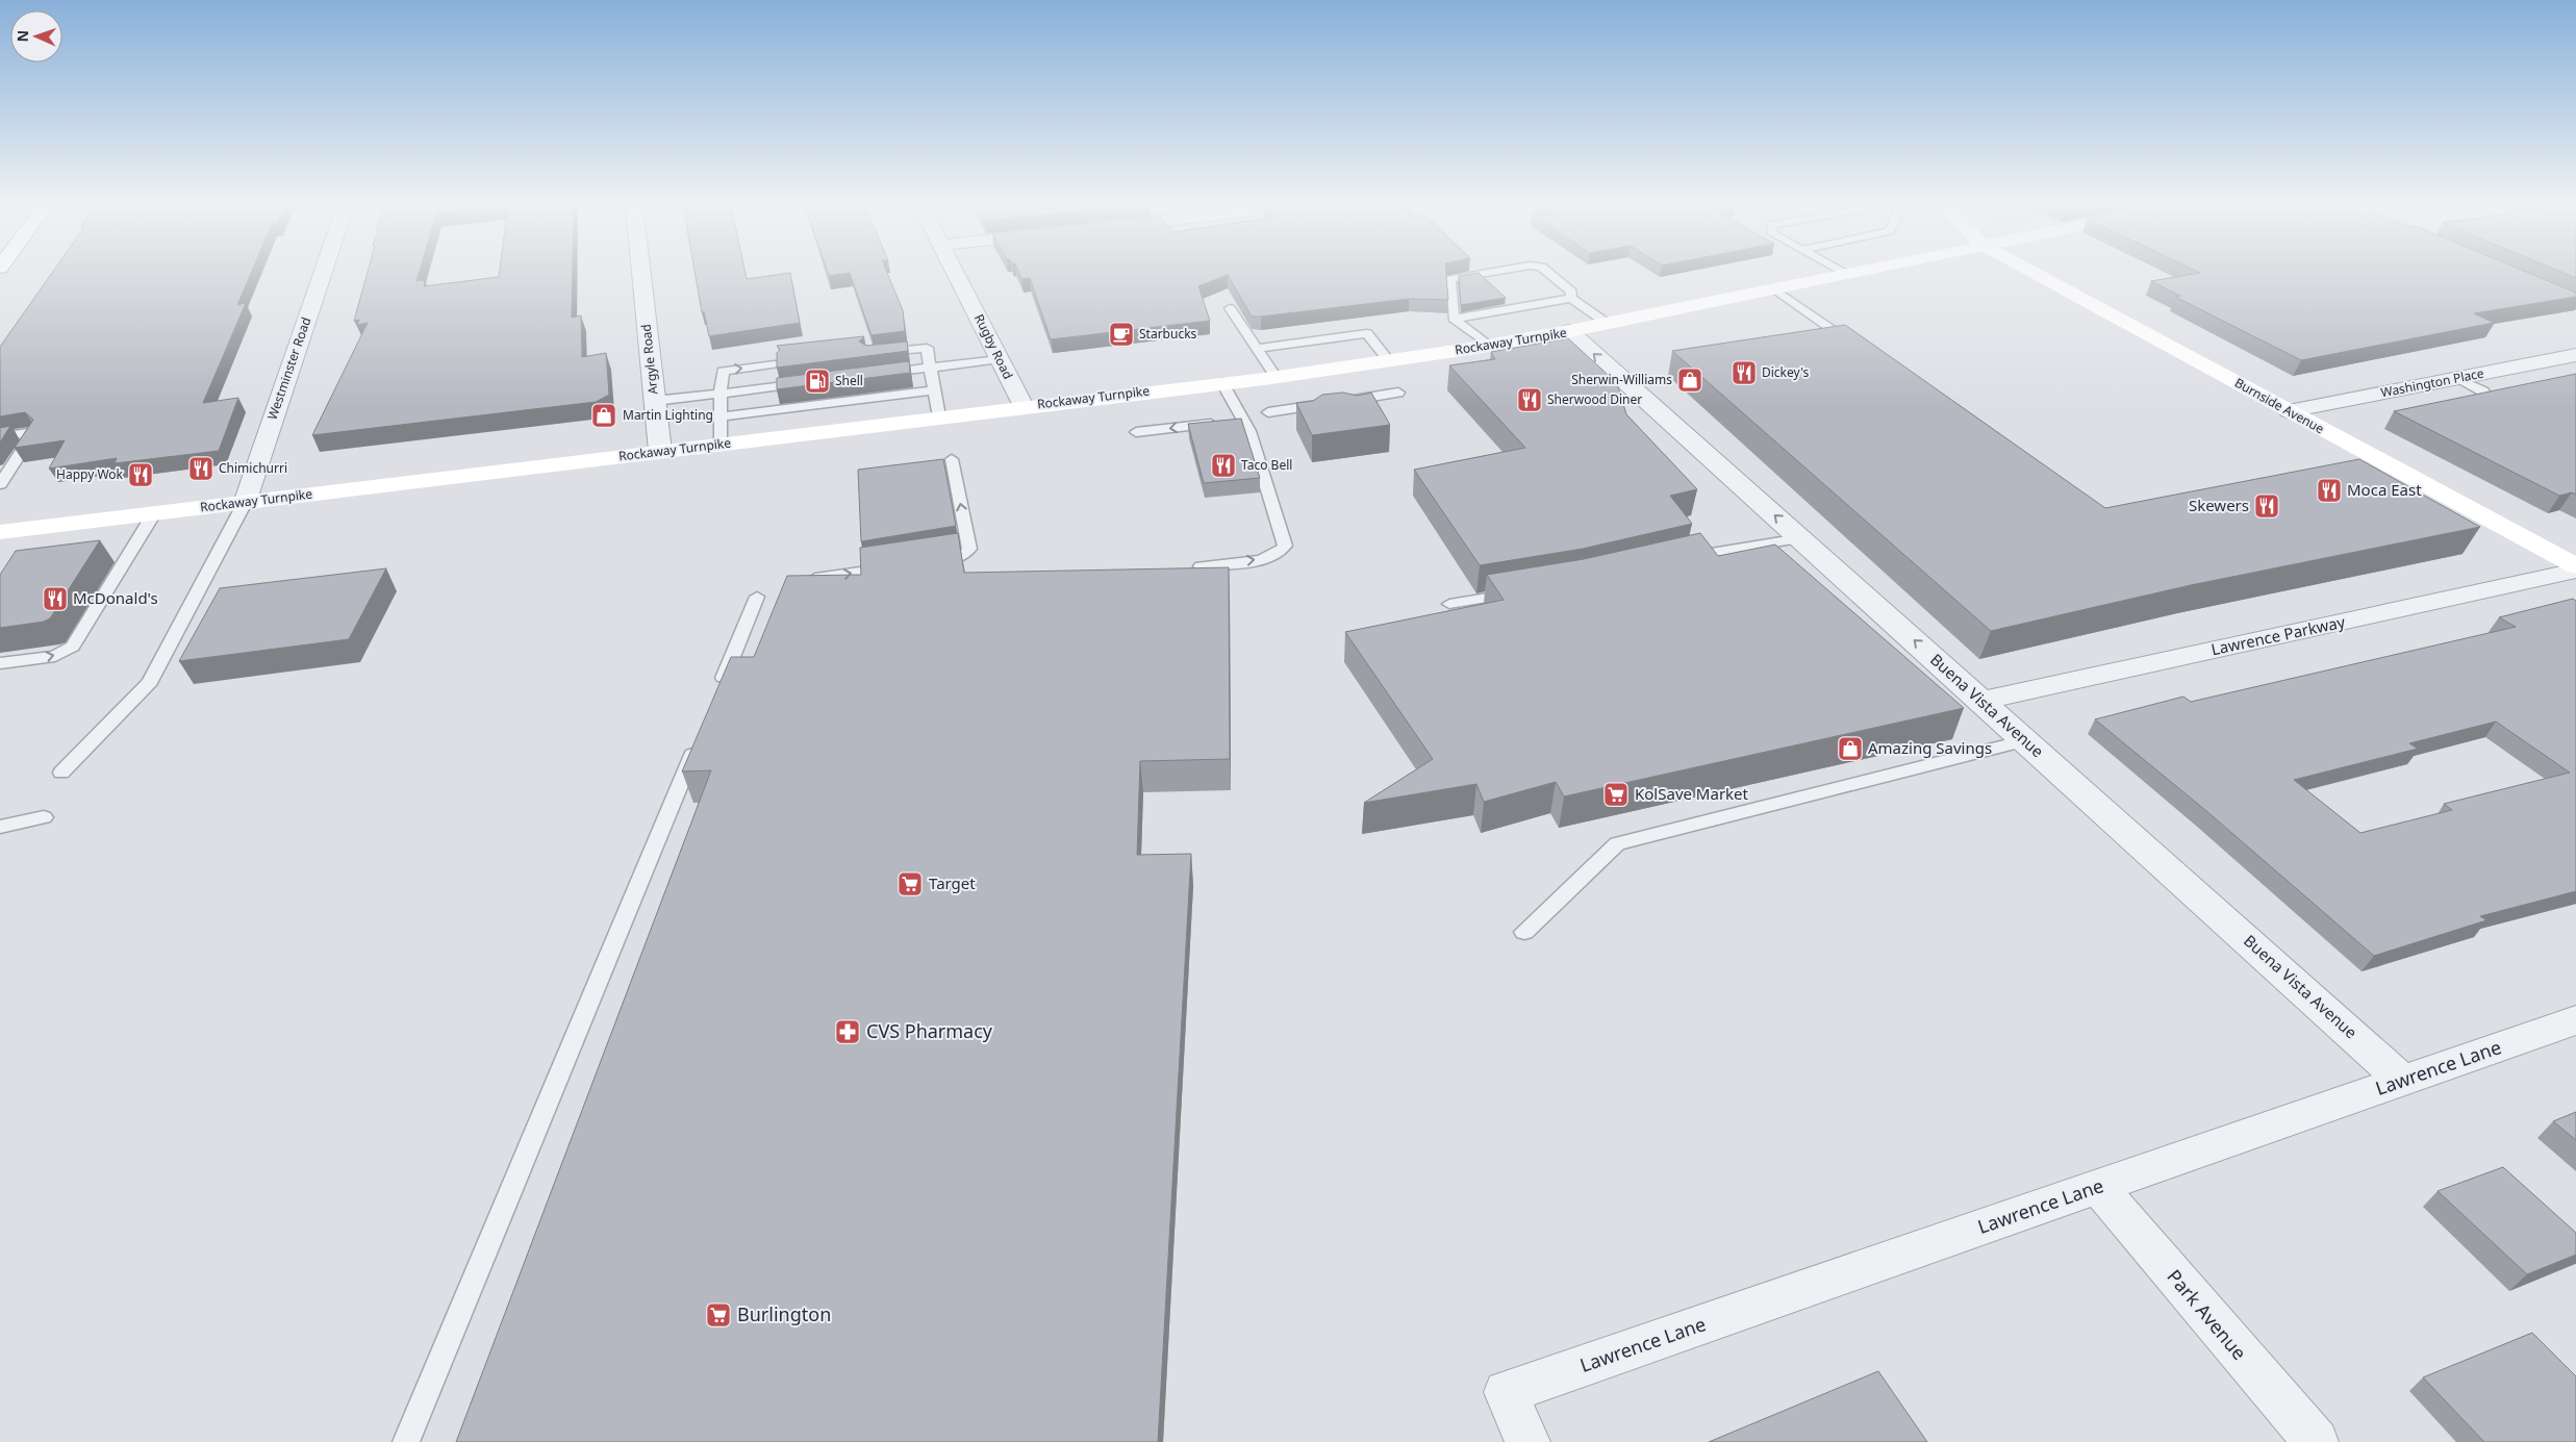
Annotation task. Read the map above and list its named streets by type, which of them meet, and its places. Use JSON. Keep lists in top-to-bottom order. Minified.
{"streets":{"main road":["Rockaway Turnpike","Burnside Avenue"],"street":["Rugby Road","Argyle Road","Westminster Road","Washington Place","Lawrence Parkway","Buena Vista Avenue","Lawrence Lane","Park Avenue"]},"crossings":[["Rockaway Turnpike","Rugby Road"],["Rockaway Turnpike","Argyle Road"],["Rockaway Turnpike","Westminster Road"],["Rockaway Turnpike","Buena Vista Avenue"],["Washington Place","Burnside Avenue"],["Lawrence Parkway","Buena Vista Avenue"],["Buena Vista Avenue","Lawrence Lane"],["Lawrence Lane","Park Avenue"]],"one_way":["Buena Vista Avenue"],"places":{"cafe":["Starbucks"],"restaurant":["Dickey's","Sherwood Diner","Taco Bell","Chimichurri","Happy Wok","Moca East","Skewers","McDonald's"],"shop":["Sherwin-Williams","Martin Lighting","Amazing Savings"],"fuel station":["Shell"],"supermarket":["KolSave Market","Target","Burlington"],"pharmacy":["CVS Pharmacy"]},"north":"left"}
